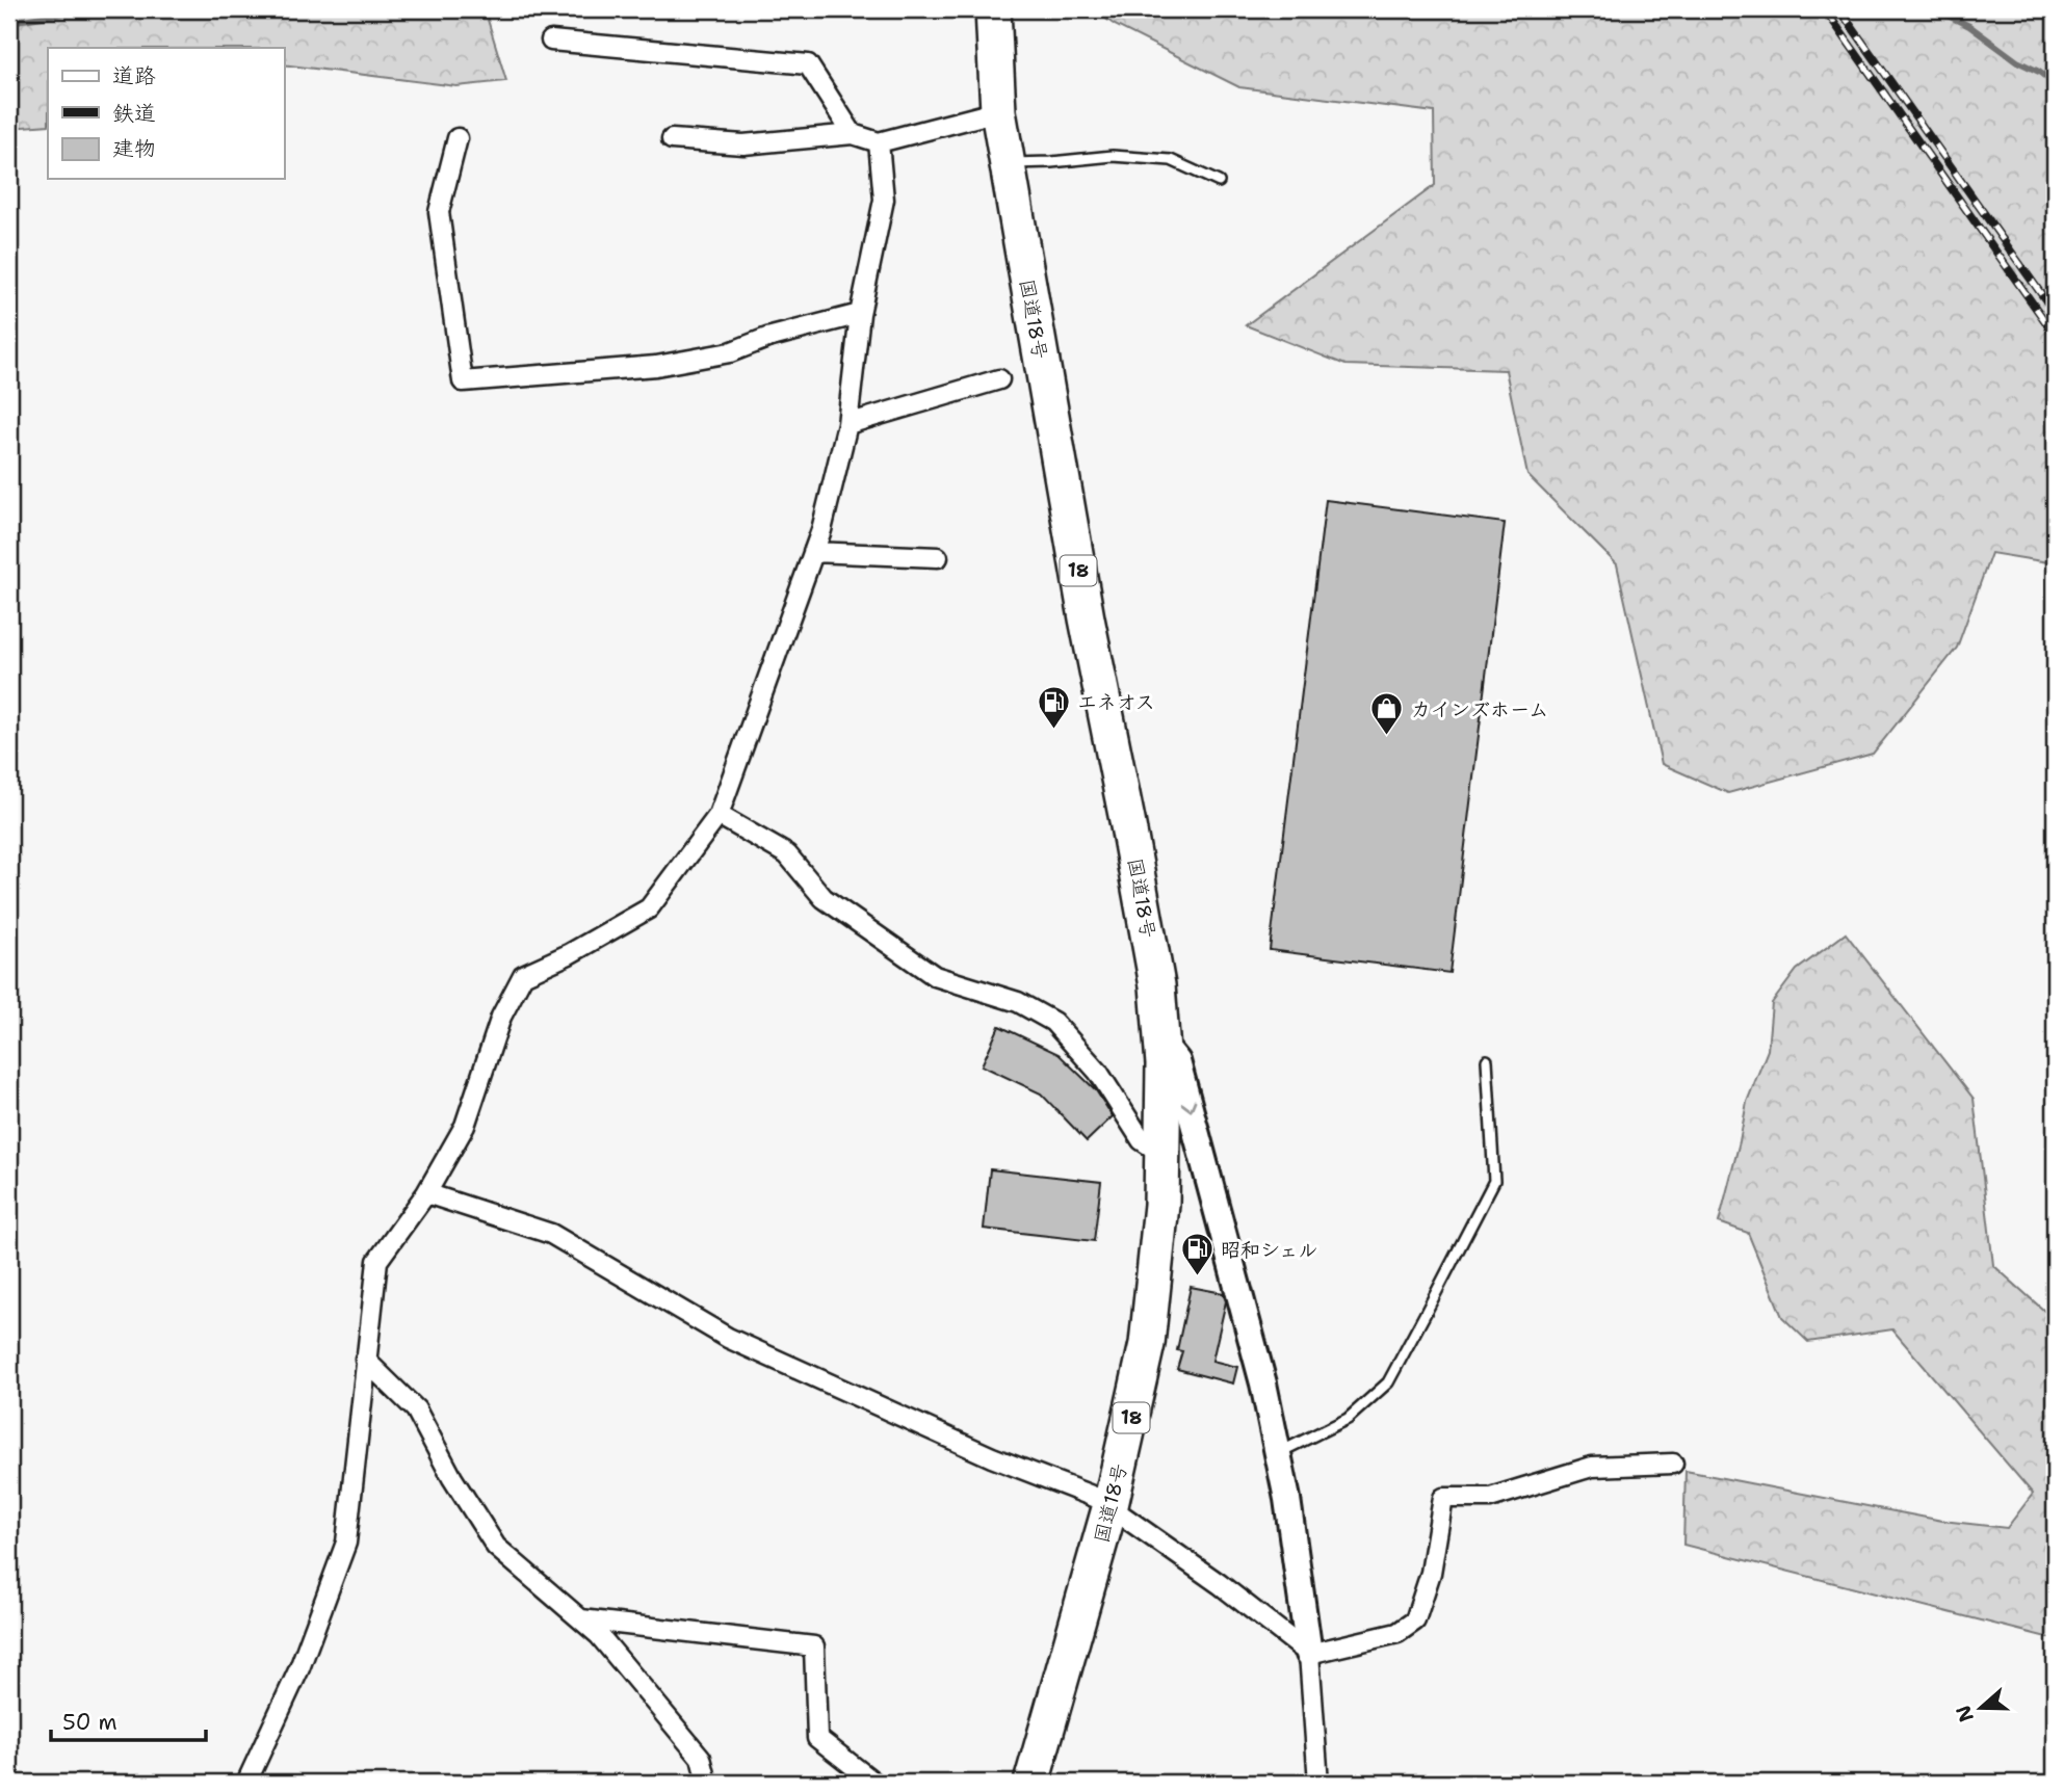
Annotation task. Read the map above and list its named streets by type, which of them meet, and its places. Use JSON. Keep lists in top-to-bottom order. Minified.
{"streets":{"highway":["国道18号","18"]},"places":{"fuel station":["エネオス","昭和シェル"],"shop":["カインズホーム"]},"legend":["道路","鉄道","建物"],"scale_bar":"50 m","north":"left"}
